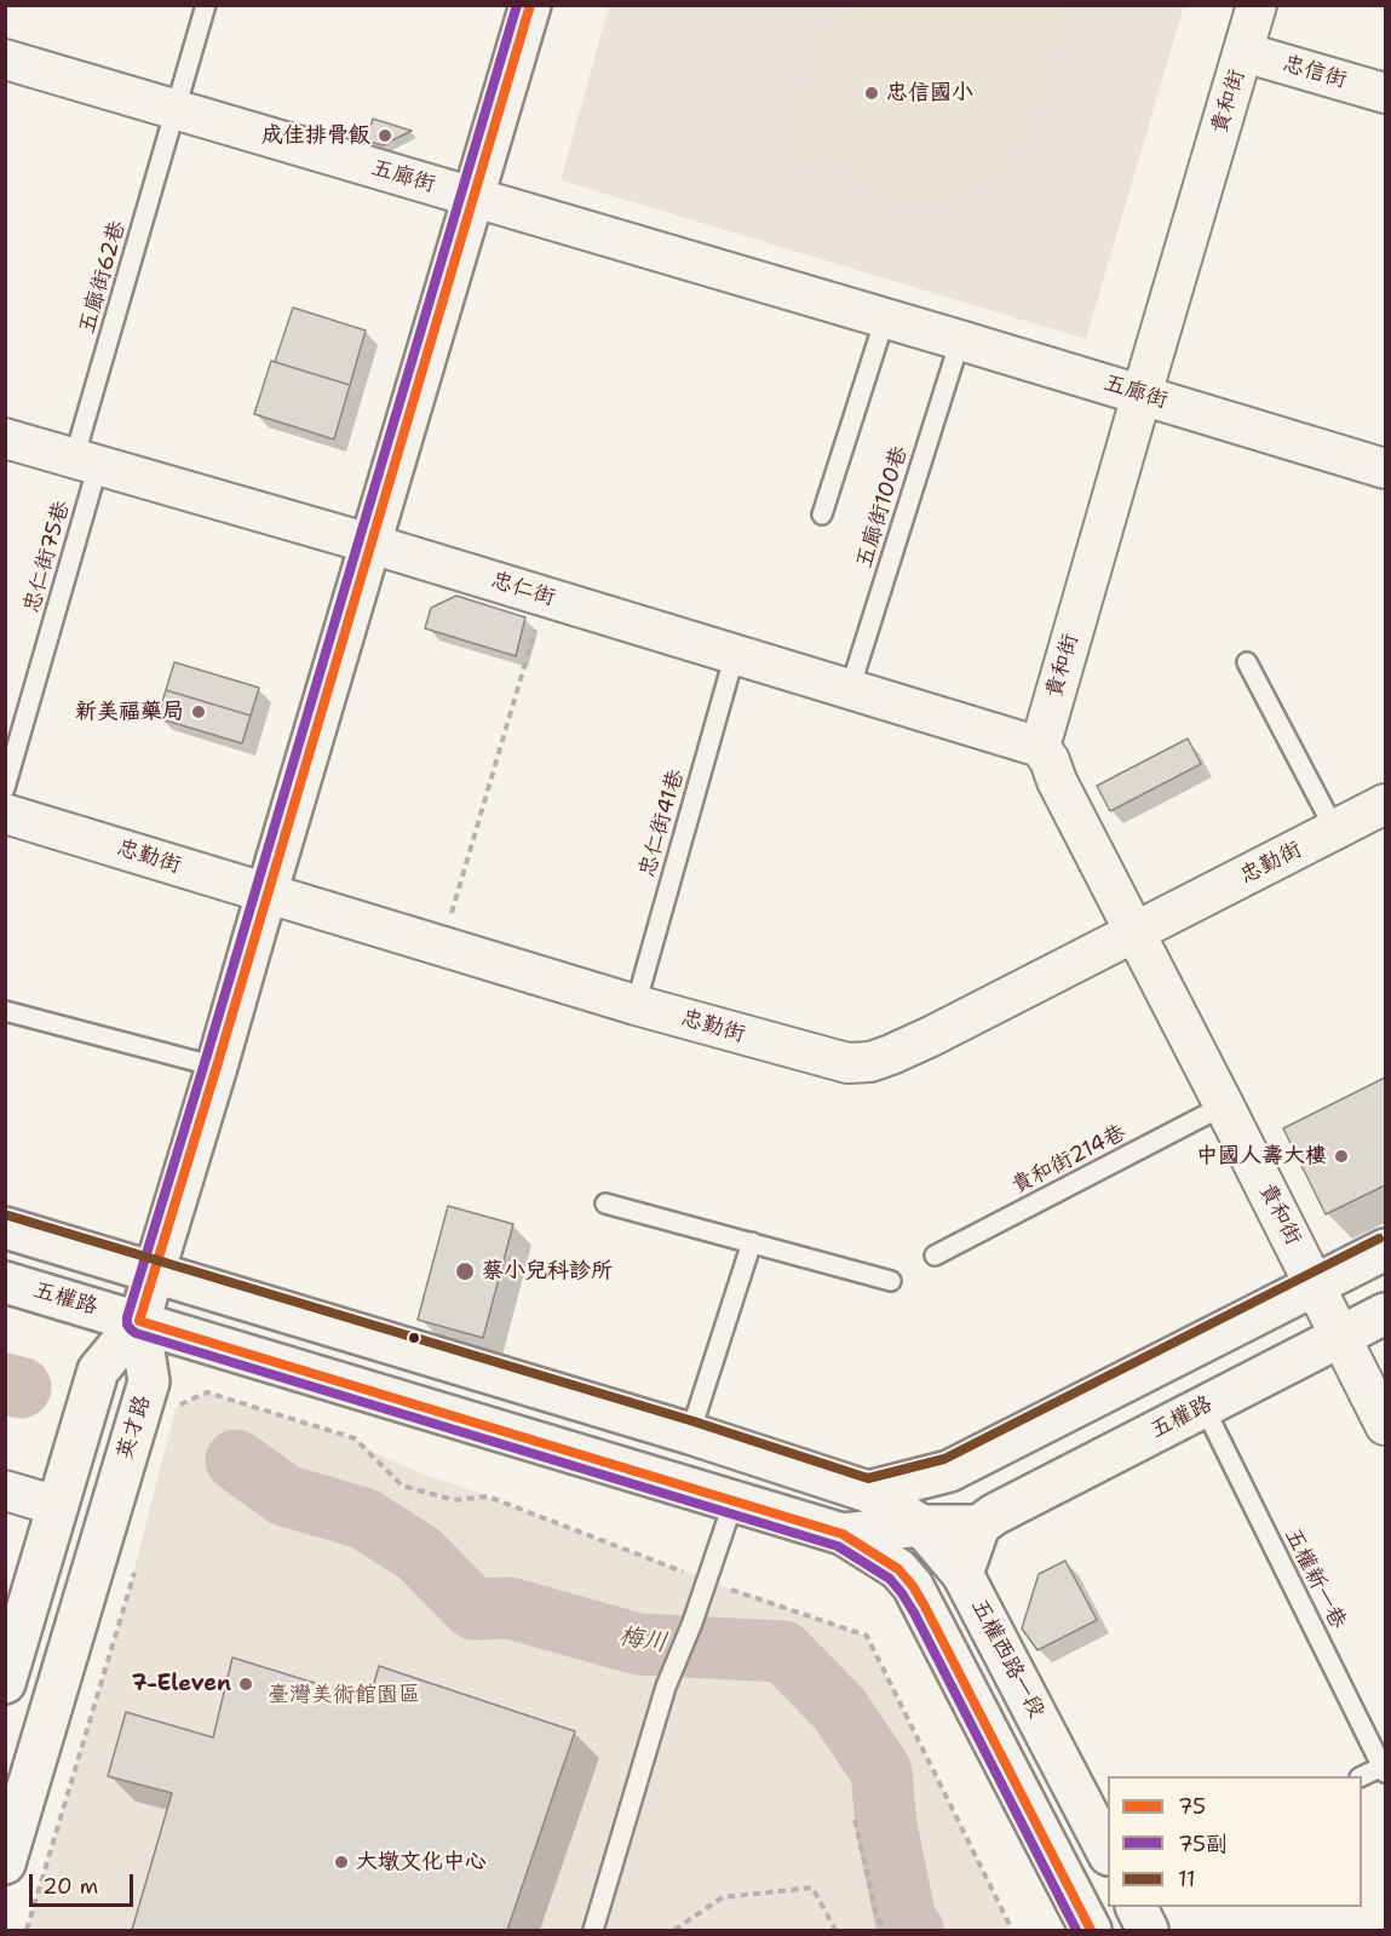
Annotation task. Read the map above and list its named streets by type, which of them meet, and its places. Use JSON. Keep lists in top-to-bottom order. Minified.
{"streets":{"main road":["五權路","英才路","五權西路一段"],"street":["忠信街","貴和街","五廊街","忠仁街","忠勤街"],"lane":["五廊街62巷","五廊街100巷","忠仁街75巷","忠仁街41巷","貴和街214巷","五權新一巷"]},"crossings":[["忠信街","貴和街"],["貴和街","五廊街"],["貴和街","忠仁街"],["貴和街","忠勤街"],["貴和街","貴和街214巷"],["貴和街","五權路"],["五廊街","五廊街62巷"],["五廊街","五廊街100巷"],["五廊街62巷","忠仁街75巷"],["五廊街62巷","忠仁街"],["五廊街100巷","忠仁街"],["忠仁街75巷","忠仁街"],["忠仁街","忠仁街41巷"],["忠仁街41巷","忠勤街"],["五權路","英才路"],["五權路","五權新一巷"],["五權路","五權西路一段"]],"water":["梅川"],"parks":["臺灣美術館園區"],"places":["忠信國小","成佳排骨飯","新美福藥局","中國人壽大樓","蔡小兒科診所","7-Eleven","大墩文化中心"],"lines":["transit line 75","transit line 75副","transit line 11"],"legend":["75","75副","11"],"scale_bar":"20 m"}
